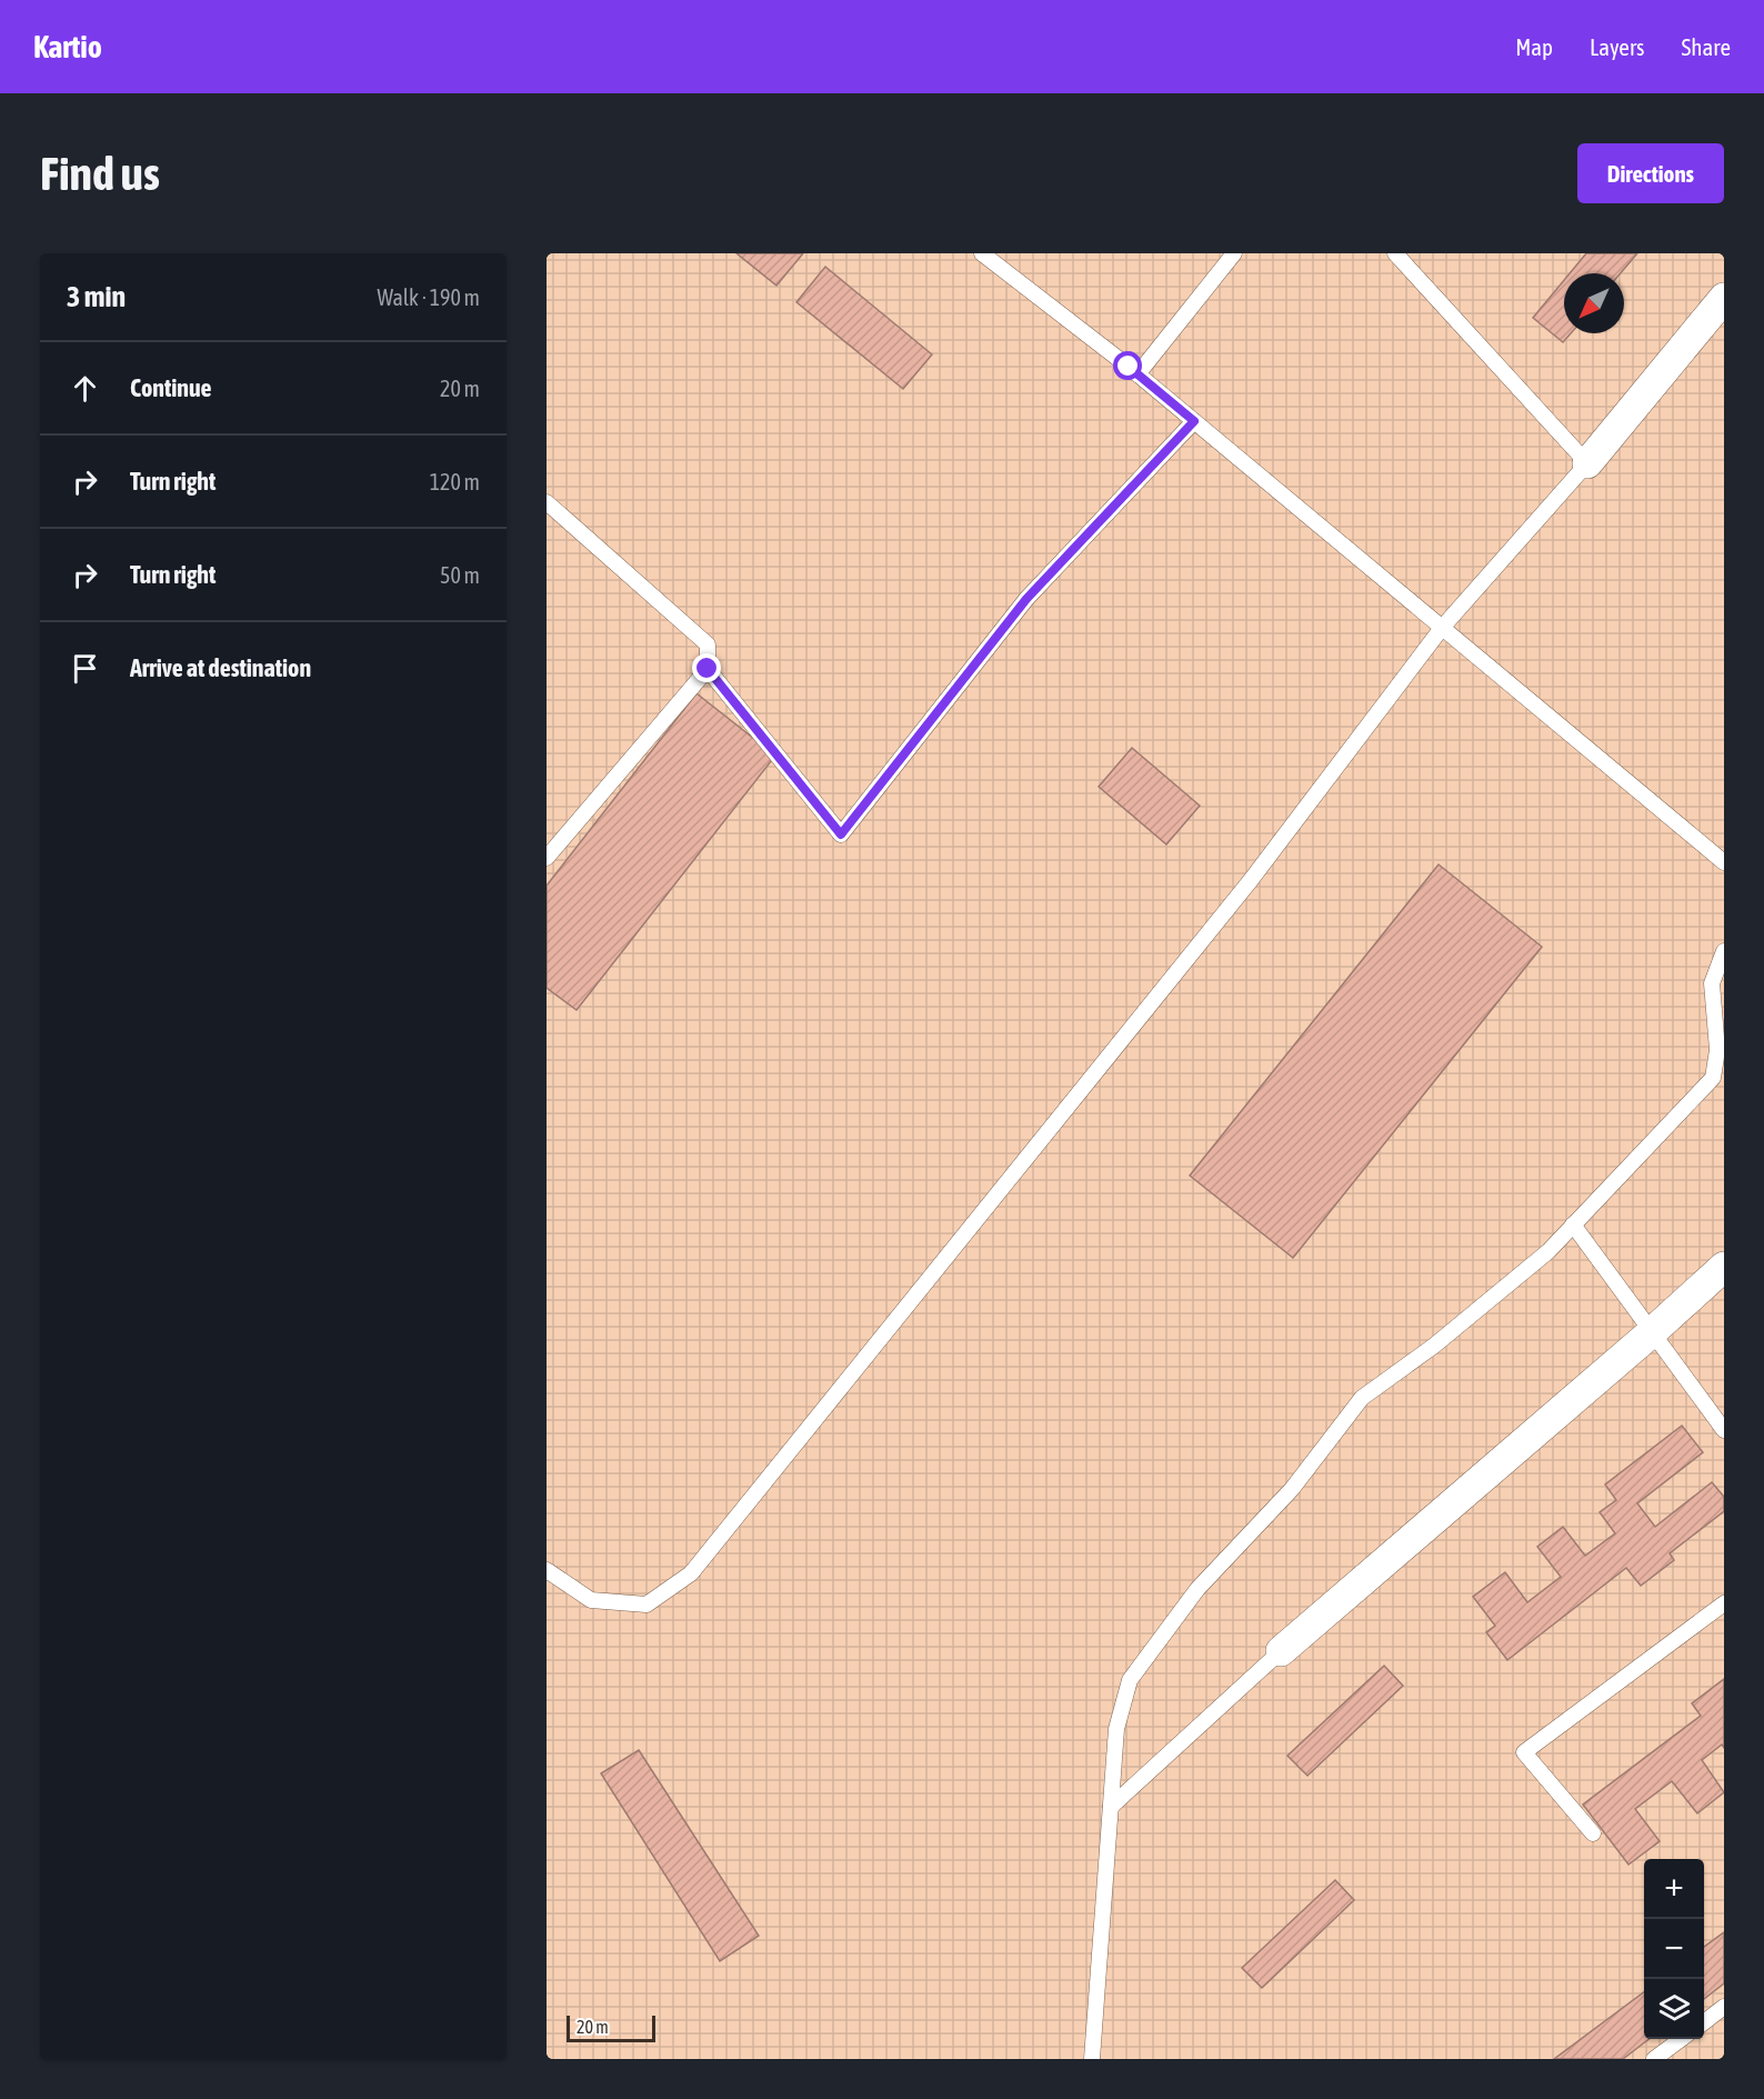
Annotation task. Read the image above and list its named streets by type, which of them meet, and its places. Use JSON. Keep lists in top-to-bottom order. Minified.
{"scale_bar":"20 m","north":"bottom left","page":{"header":"Kartio","nav":["Map","Layers","Share"],"buttons":"Directions","title":"Find us","heading":["3 min","Walk · 190 m"],"list":[["Continue","20 m"],["Turn right","120 m"],["Turn right","50 m"],"Arrive at destination"],"map_buttons":["+","−"],"scale":"20 m"}}
